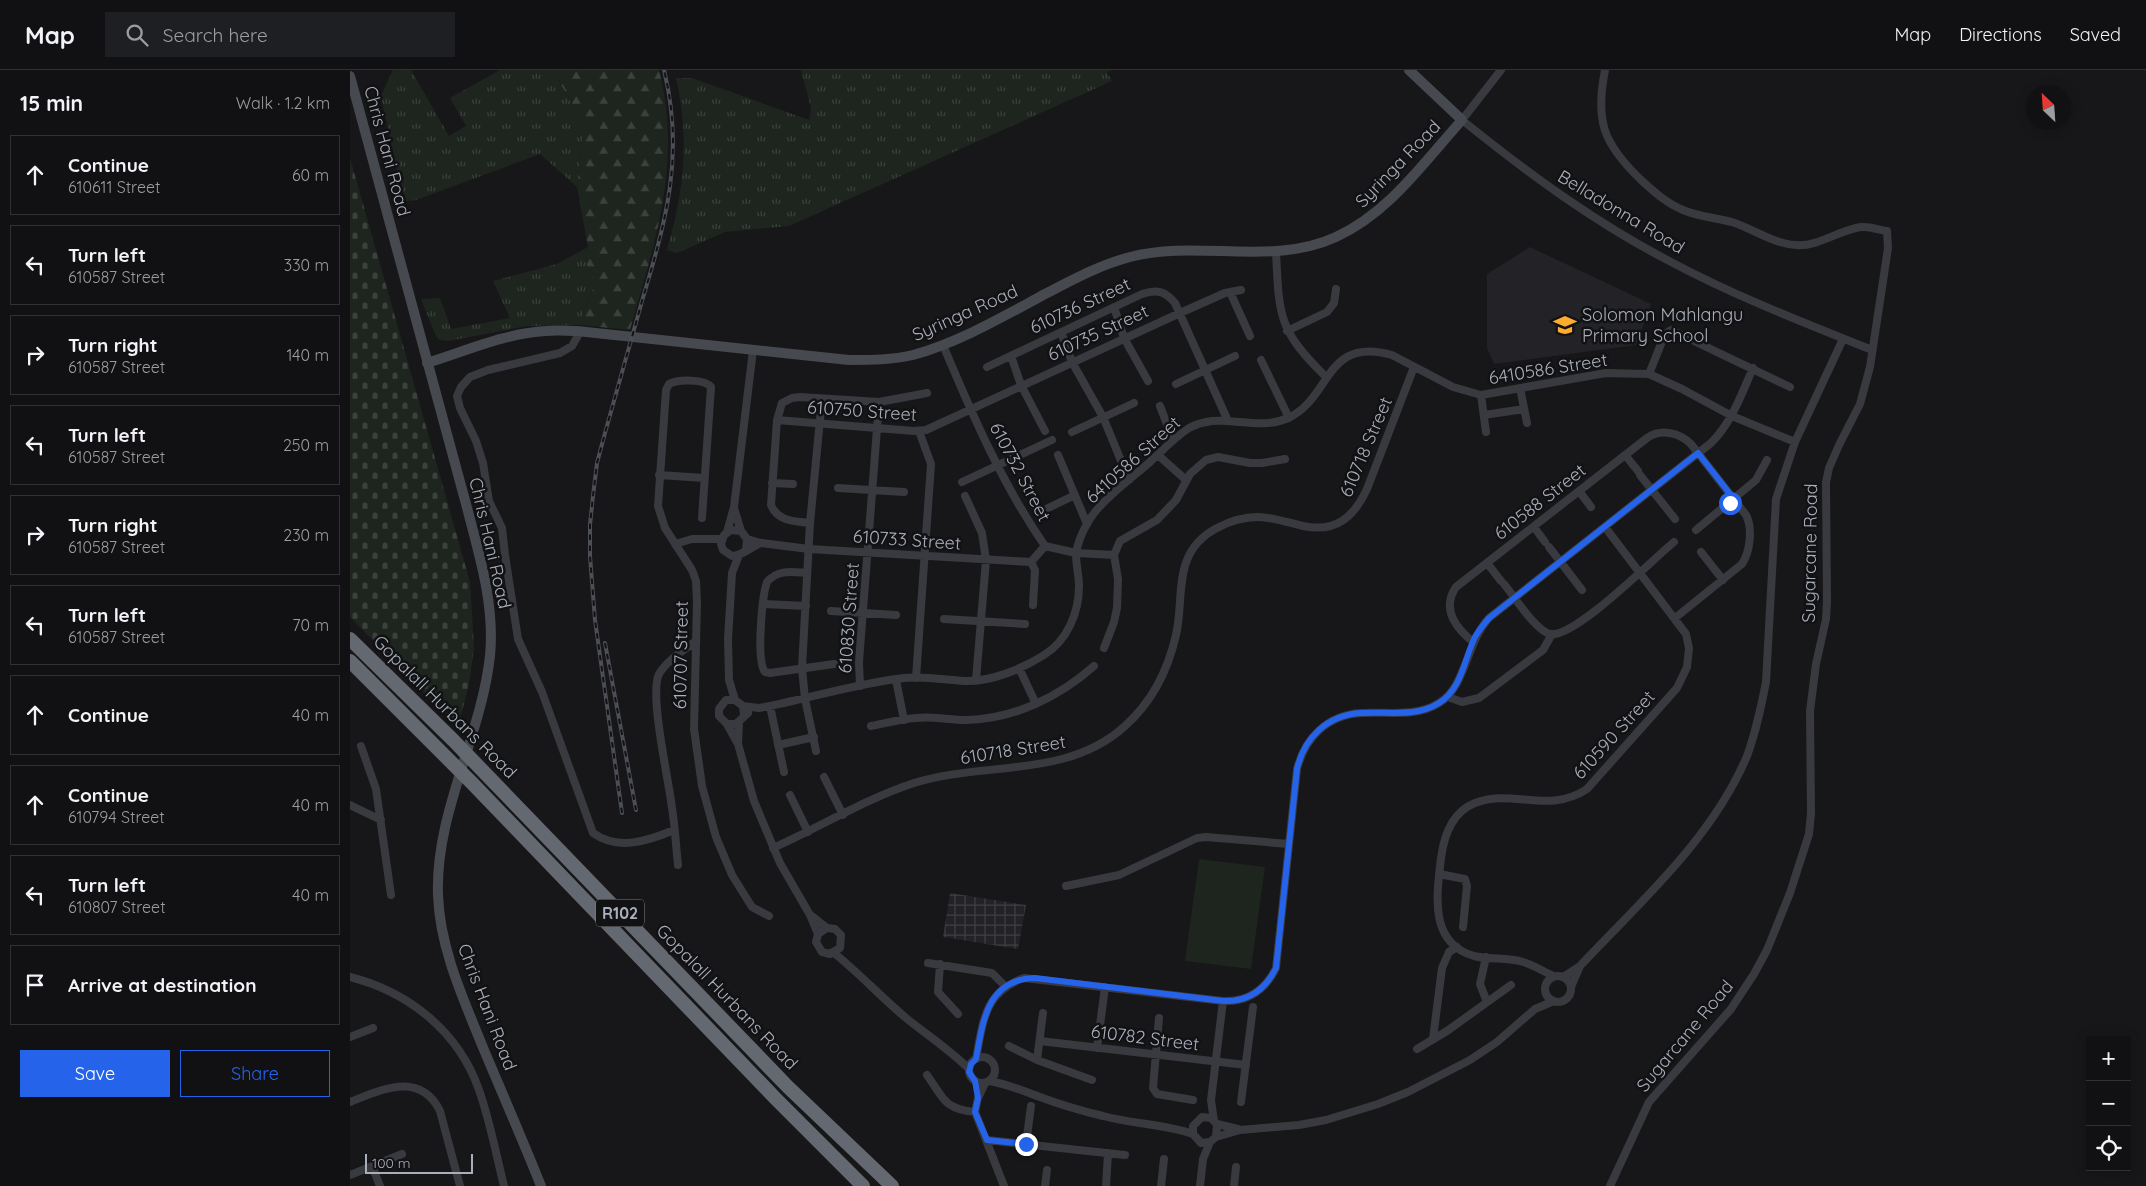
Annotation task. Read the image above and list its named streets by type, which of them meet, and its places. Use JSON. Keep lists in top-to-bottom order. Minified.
{"streets":{"highway":["Gopalall Hurbans Road","R102"],"street":["Chris Hani Road","Syringa Road","Belladonna Road","610736 Street","610735 Street","6410586 Street","610750 Street","610718 Street","610732 Street","610588 Street","610733 Street","Sugarcane Road","610830 Street","610707 Street","610590 Street","610782 Street"]},"crossings":[["Chris Hani Road","Syringa Road"],["Syringa Road","Belladonna Road"],["Syringa Road","610732 Street"],["Belladonna Road","Sugarcane Road"],["610736 Street","610735 Street"],["610736 Street","6410586 Street"],["610735 Street","610750 Street"],["610735 Street","610732 Street"],["6410586 Street","610718 Street"],["6410586 Street","610732 Street"],["6410586 Street","610830 Street"],["610750 Street","610732 Street"],["610750 Street","610830 Street"],["610588 Street","610590 Street"],["610733 Street","610830 Street"]],"places":{"school or university":["Solomon Mahlangu Primary School"]},"scale_bar":"100 m","north":"top left","page":{"header":"Map","search":"Search here","nav":["Map","Directions","Saved"],"heading":["15 min","Walk · 1.2 km"],"list":[["Continue","610611 Street","60 m"],["Turn left","610587 Street","330 m"],["Turn right","610587 Street","140 m"],["Turn left","610587 Street","250 m"],["Turn right","610587 Street","230 m"],["Turn left","610587 Street","70 m"],["Continue","40 m"],["Continue","610794 Street","40 m"],["Turn left","610807 Street","40 m"],"Arrive at destination"],"buttons":["Save","Share"],"map_buttons":["+","−"],"scale":"100 m"}}
